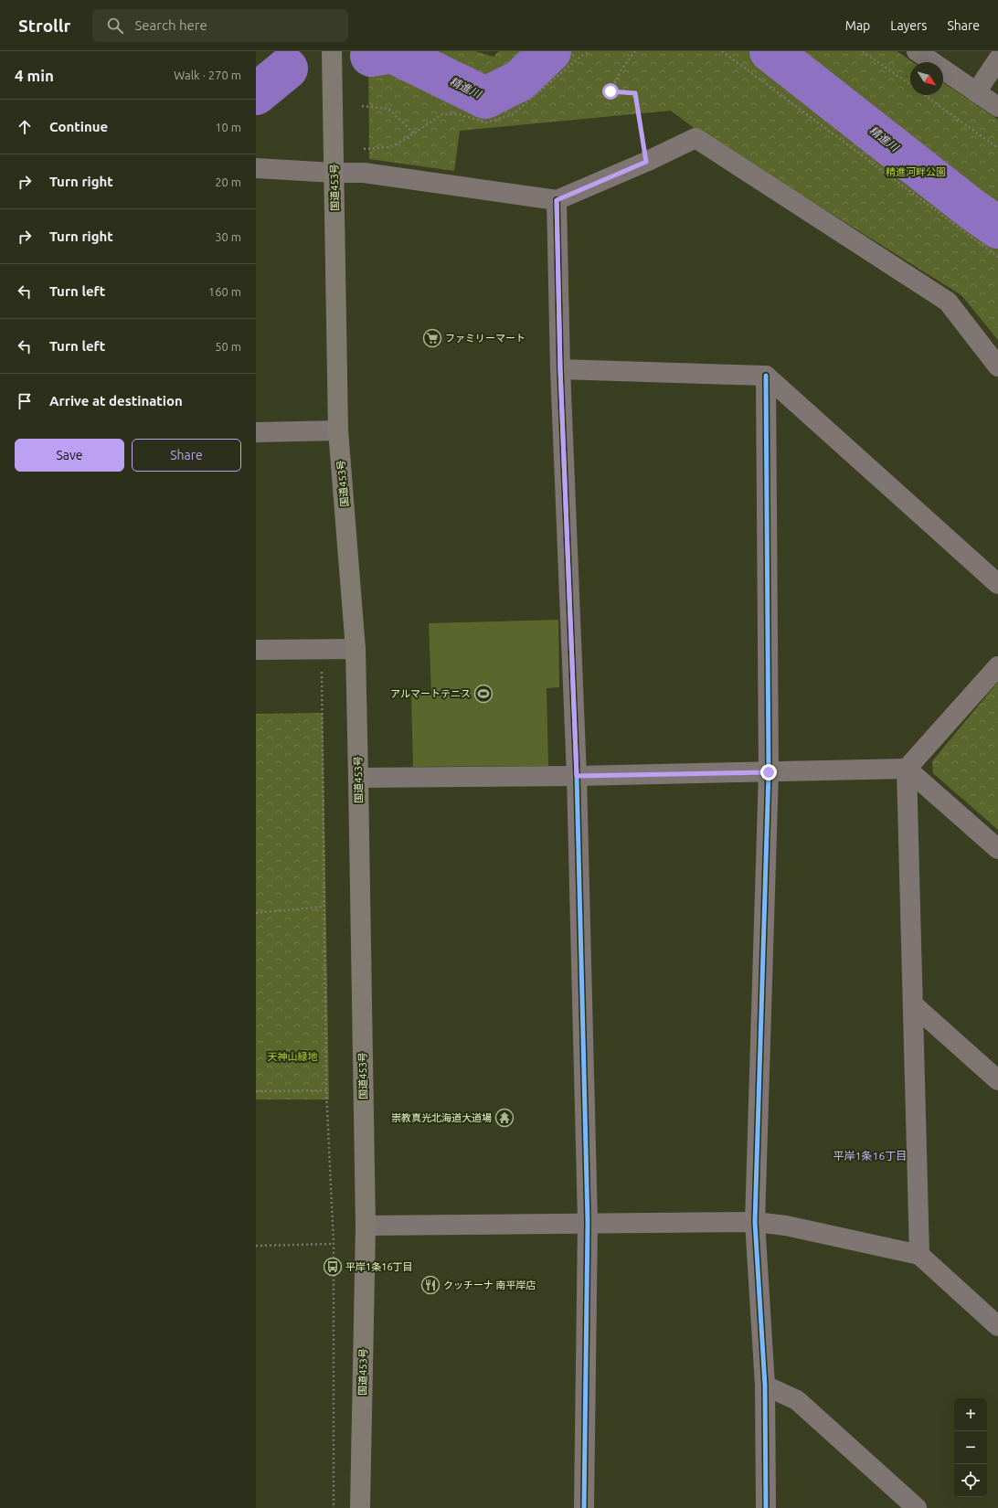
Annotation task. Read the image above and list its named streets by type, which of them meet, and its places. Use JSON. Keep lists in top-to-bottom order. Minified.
{"streets":{"highway":["国道453号"]},"districts":["平岸1条16丁目"],"water":["精進川"],"parks":["精進河畔公園","天神山緑地"],"places":{"supermarket":["ファミリーマート"],"sports":["アルマートテニス"],"temple":["崇教真光北海道大道場"],"bus stop":["平岸1条16丁目"],"restaurant":["クッチーナ 南平岸店"]},"north":"bottom right","page":{"header":"Strollr","search":"Search here","nav":["Map","Layers","Share"],"heading":["4 min","Walk · 270 m"],"list":[["Continue","10 m"],["Turn right","20 m"],["Turn right","30 m"],["Turn left","160 m"],["Turn left","50 m"],"Arrive at destination"],"buttons":["Save","Share"],"map_buttons":["+","−"]}}
